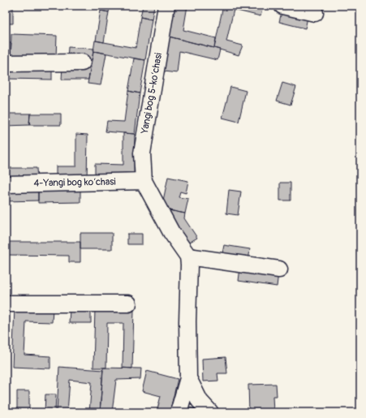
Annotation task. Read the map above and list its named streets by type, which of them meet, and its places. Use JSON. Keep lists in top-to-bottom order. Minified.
{"streets":{"street":["Yangi bog 5-koʼchasi","4-Yangi bog koʼchasi"]},"crossings":[["Yangi bog 5-koʼchasi","4-Yangi bog koʼchasi"]]}
